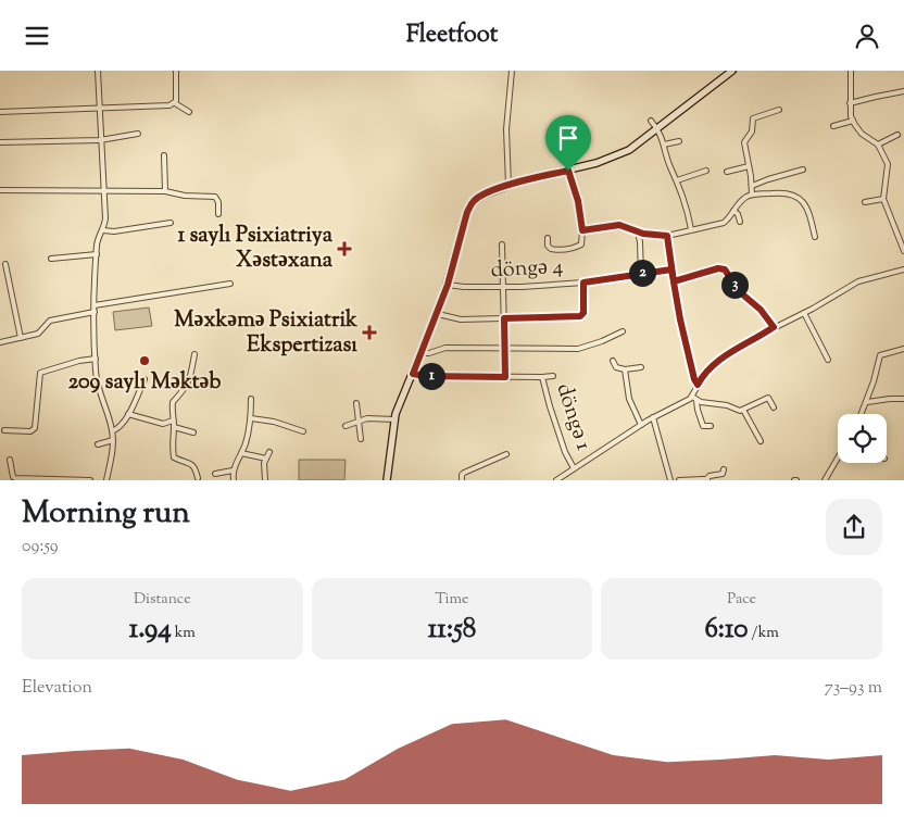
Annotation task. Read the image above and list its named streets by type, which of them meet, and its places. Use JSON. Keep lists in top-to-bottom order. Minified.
{"streets":{"street":["döngə 4","döngə 1"]},"places":{"health":["1 saylı Psixiatriya Xəstəxana","Məxkəmə Psixiatrik Ekspertizası"],"other":["209 saylı Məktəb"]},"page":{"header":"Fleetfoot","pins":["2","3","1"],"heading":["Morning run","09:59"],"stats":[["Distance","1.94 km"],["Time","11:58"],["Pace","6:10 /km"]],"chart":["Elevation","73–93 m"]}}
